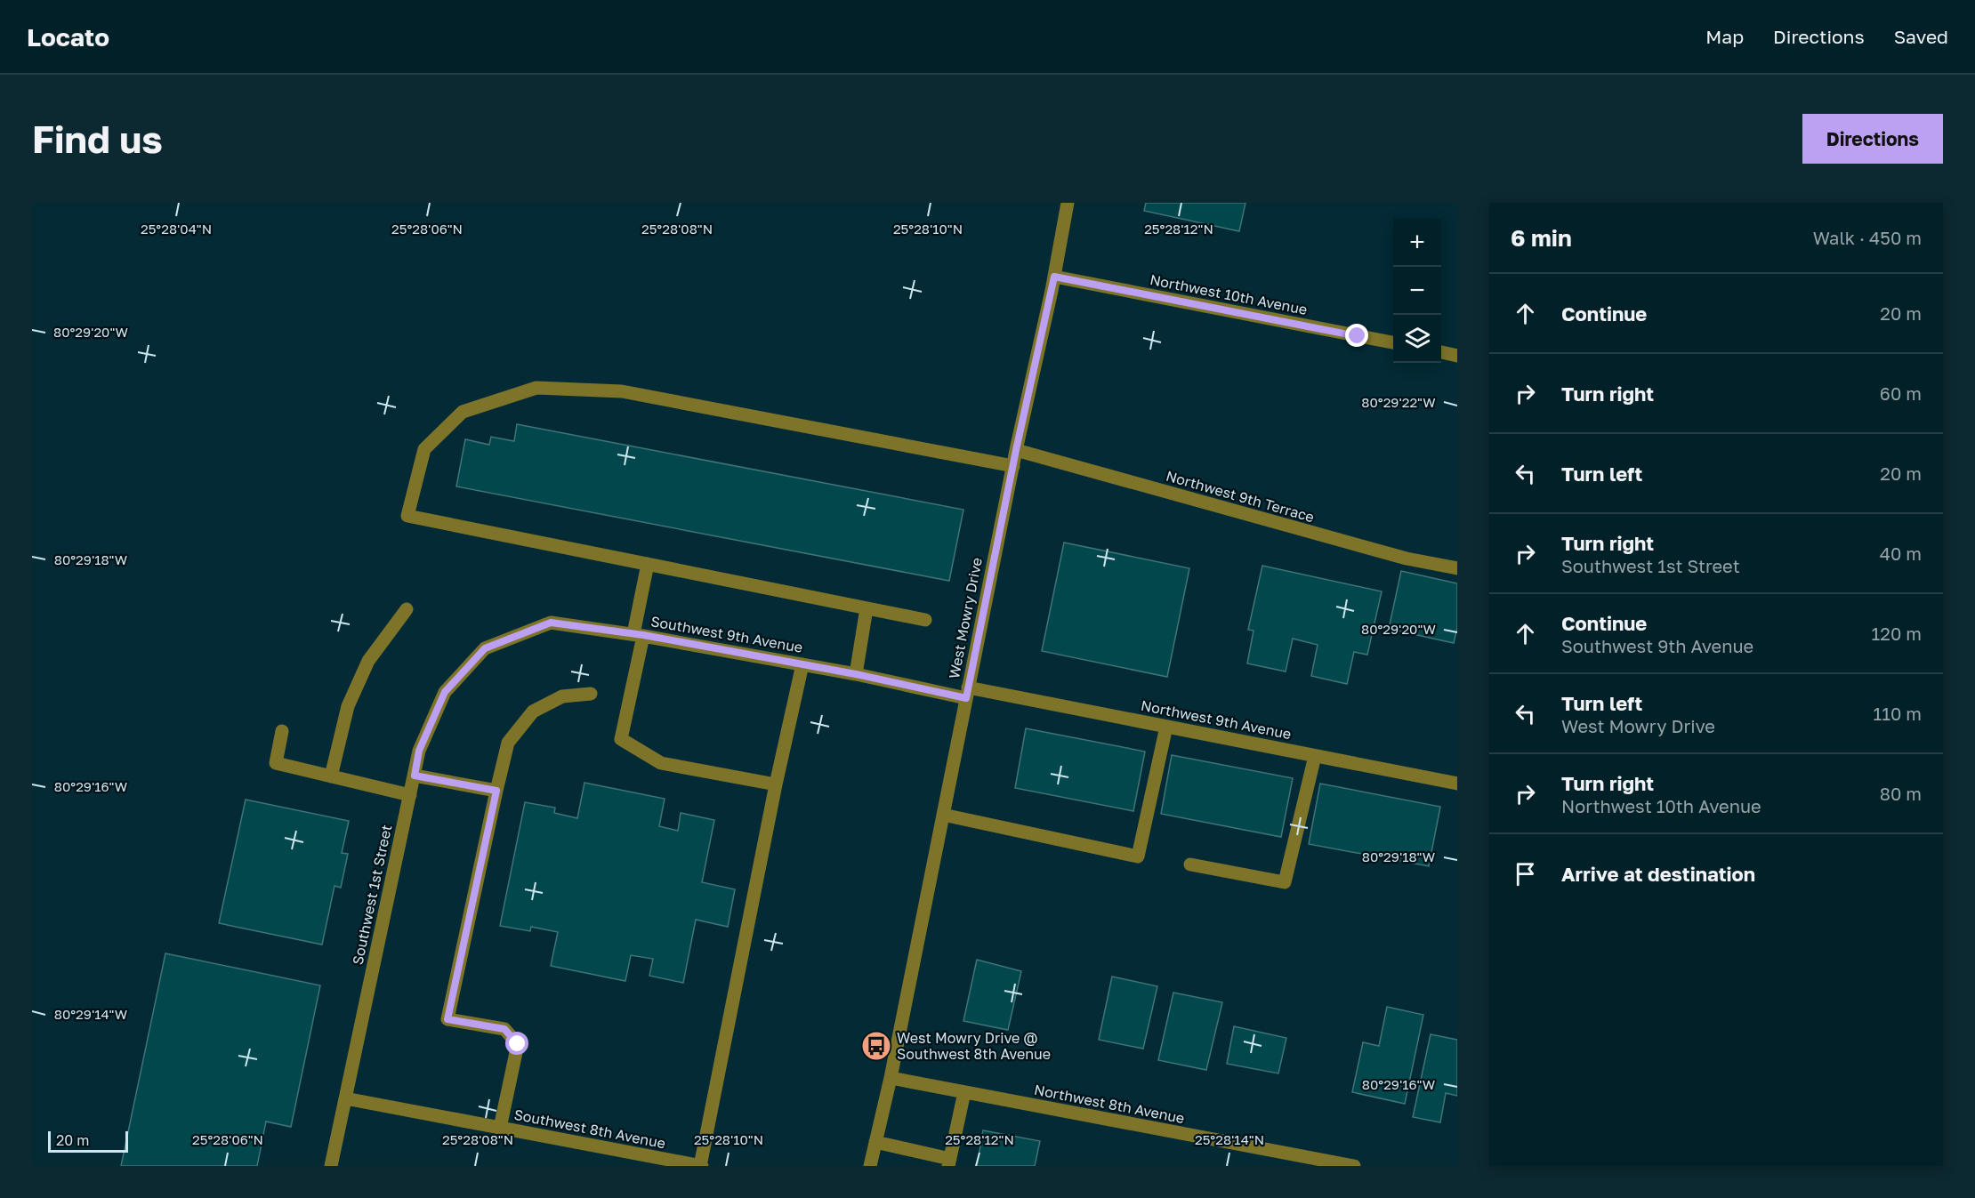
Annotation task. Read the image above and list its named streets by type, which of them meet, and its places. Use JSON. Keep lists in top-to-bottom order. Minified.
{"streets":{"street":["Northwest 10th Avenue","Northwest 9th Terrace","West Mowry Drive","Southwest 9th Avenue","Northwest 9th Avenue","Southwest 1st Street","Northwest 8th Avenue","Southwest 8th Avenue"]},"crossings":[["Northwest 10th Avenue","West Mowry Drive"],["Northwest 9th Terrace","West Mowry Drive"],["West Mowry Drive","Southwest 9th Avenue"],["West Mowry Drive","Northwest 9th Avenue"],["West Mowry Drive","Northwest 8th Avenue"],["Southwest 9th Avenue","Northwest 9th Avenue"],["Southwest 9th Avenue","Southwest 1st Street"],["Southwest 1st Street","Southwest 8th Avenue"]],"places":{"bus stop":["West Mowry Drive @ Southwest 8th Avenue"]},"scale_bar":"20 m","page":{"header":"Locato","nav":["Map","Directions","Saved"],"buttons":"Directions","title":"Find us","heading":["6 min","Walk · 450 m"],"map_buttons":["+","−"],"list":[["Continue","20 m"],["Turn right","60 m"],["Turn left","20 m"],["Turn right","Southwest 1st Street","40 m"],["Continue","Southwest 9th Avenue","120 m"],["Turn left","West Mowry Drive","110 m"],["Turn right","Northwest 10th Avenue","80 m"],"Arrive at destination"],"scale":"20 m"},"coordinates":["25°28'04\"N","25°28'06\"N","25°28'08\"N","25°28'10\"N","25°28'12\"N","80°29'20\"W","80°29'22\"W","80°29'18\"W","80°29'16\"W","80°29'14\"W","25°28'14\"N"]}
